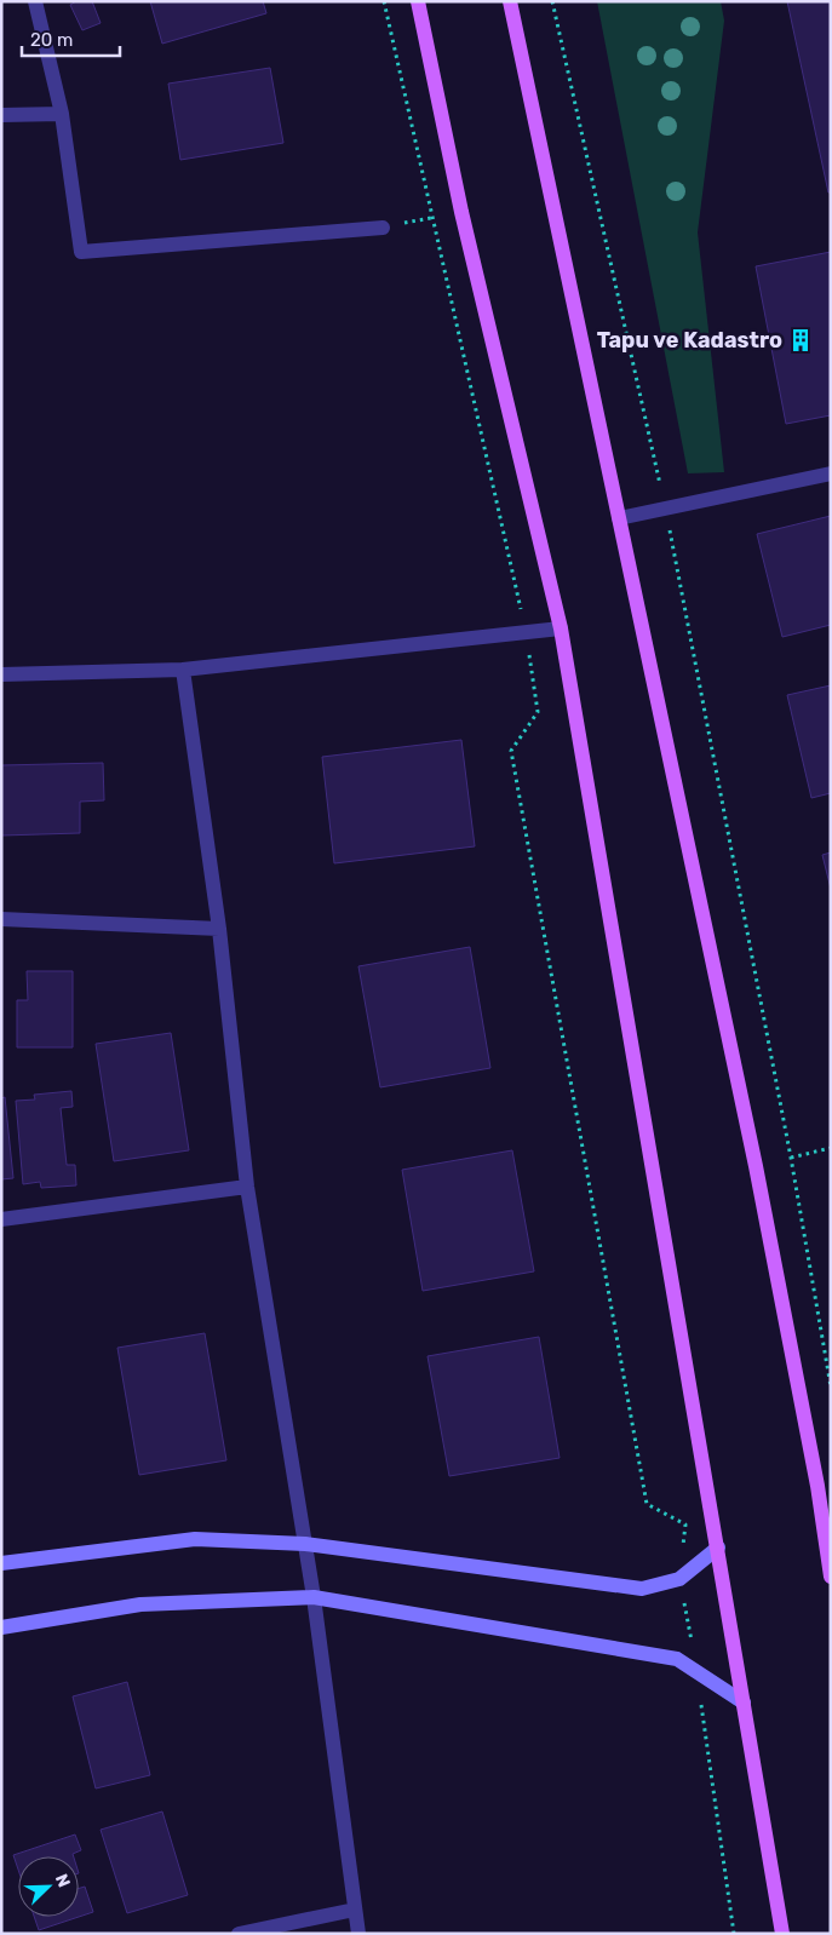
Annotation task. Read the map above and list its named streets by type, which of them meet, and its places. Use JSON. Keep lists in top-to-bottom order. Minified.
{"places":{"building":["Tapu ve Kadastro"]},"scale_bar":"20 m","north":"top right"}
